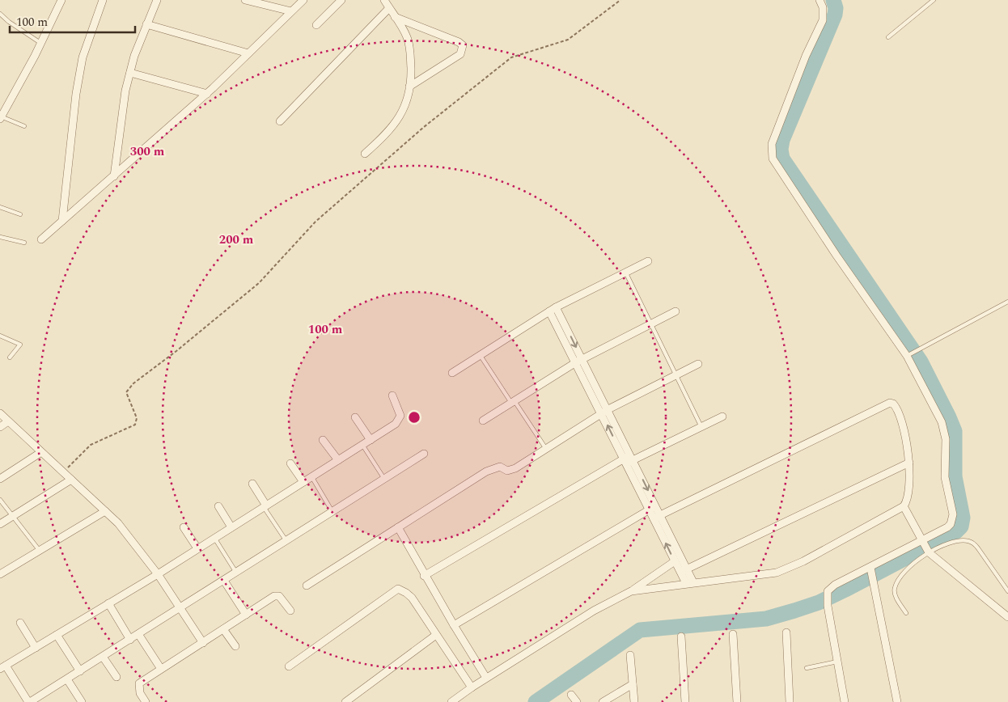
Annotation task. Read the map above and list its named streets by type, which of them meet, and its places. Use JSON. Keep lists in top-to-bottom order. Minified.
{"scale_bar":"100 m","rings":["300 m","200 m","100 m"]}
